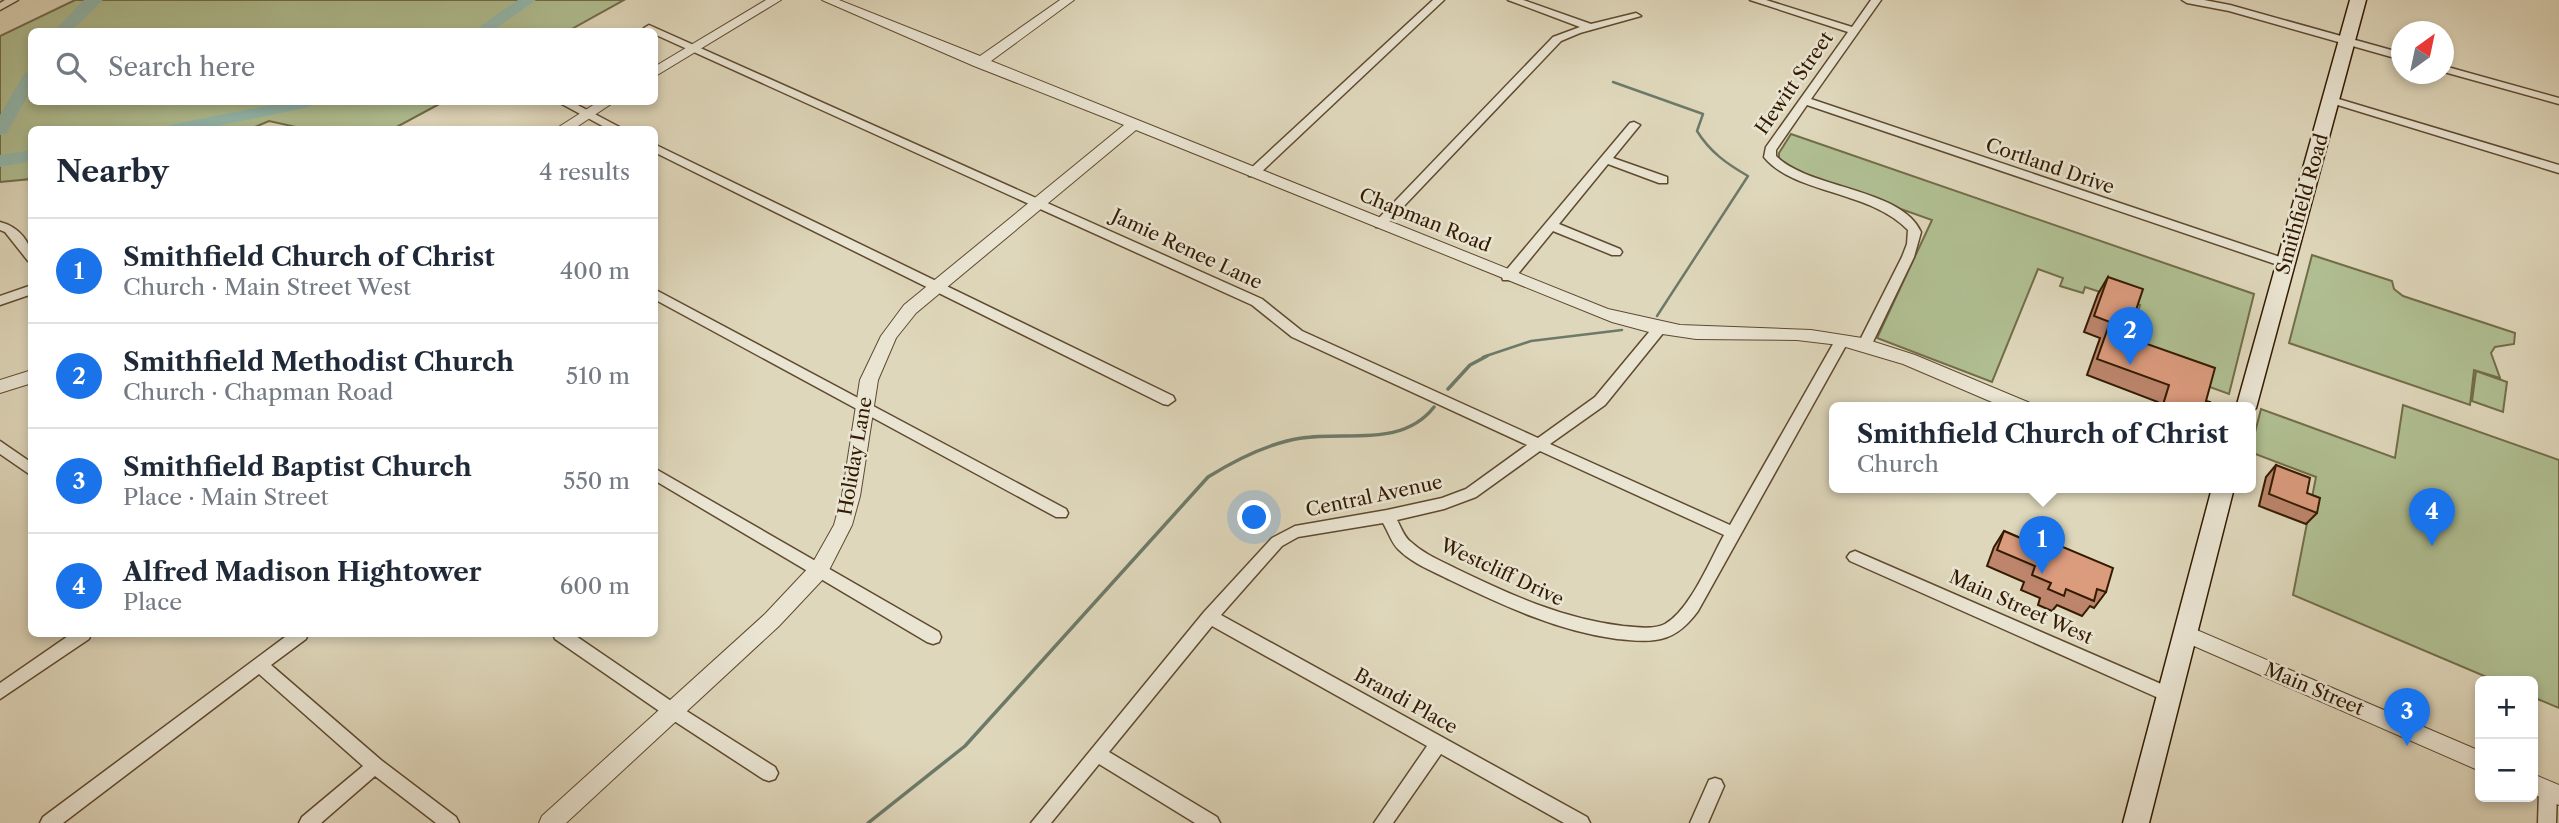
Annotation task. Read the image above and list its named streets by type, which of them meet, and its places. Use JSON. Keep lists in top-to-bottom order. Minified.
{"streets":{"main road":["Smithfield Road"],"street":["Hewitt Street","Cortland Drive","Chapman Road","Jamie Renee Lane","Holiday Lane","Central Avenue","Westcliff Drive","Main Street West","Main Street","Brandi Place"]},"crossings":[["Hewitt Street","Cortland Drive"],["Hewitt Street","Chapman Road"],["Cortland Drive","Smithfield Road"],["Chapman Road","Holiday Lane"],["Chapman Road","Central Avenue"],["Chapman Road","Westcliff Drive"],["Jamie Renee Lane","Holiday Lane"],["Jamie Renee Lane","Central Avenue"],["Jamie Renee Lane","Westcliff Drive"],["Central Avenue","Westcliff Drive"],["Central Avenue","Brandi Place"]],"north":"top right","page":{"search":"Search here","heading":["Nearby","4 results"],"list":[{"mark":"1","name":"Smithfield Church of Christ","note":"Church · Main Street West","value":"400 m"},{"mark":"2","name":"Smithfield Methodist Church","note":"Church · Chapman Road","value":"510 m"},{"mark":"3","name":"Smithfield Baptist Church","note":"Place · Main Street","value":"550 m"},{"mark":"4","name":"Alfred Madison Hightower","note":"Place","value":"600 m"}],"pins":["2","4","1","3"],"popup":["Smithfield Church of Christ","Church"],"map_buttons":["+","−"]}}
